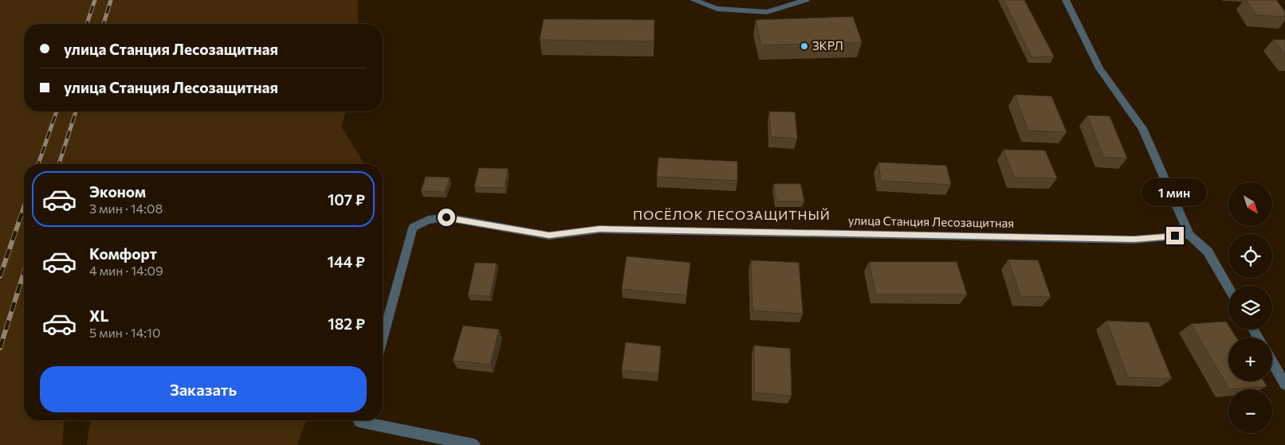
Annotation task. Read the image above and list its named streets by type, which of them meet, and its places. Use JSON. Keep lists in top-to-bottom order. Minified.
{"streets":{"street":["улица Станция Лесозащитная"]},"districts":["ПОСЁЛОК ЛЕСОЗАЩИТНЫЙ"],"places":["ЗКРЛ"],"north":"bottom right","page":{"banner":["улица Станция Лесозащитная","улица Станция Лесозащитная"],"list":[{"name":"Эконом","note":"3 мин · 14:08","value":"107 ₽"},{"name":"Комфорт","note":"4 мин · 14:09","value":"144 ₽"},{"name":"XL","note":"5 мин · 14:10","value":"182 ₽"}],"bubble":"1 мин","map_buttons":["+","−"],"buttons":"Заказать"}}
